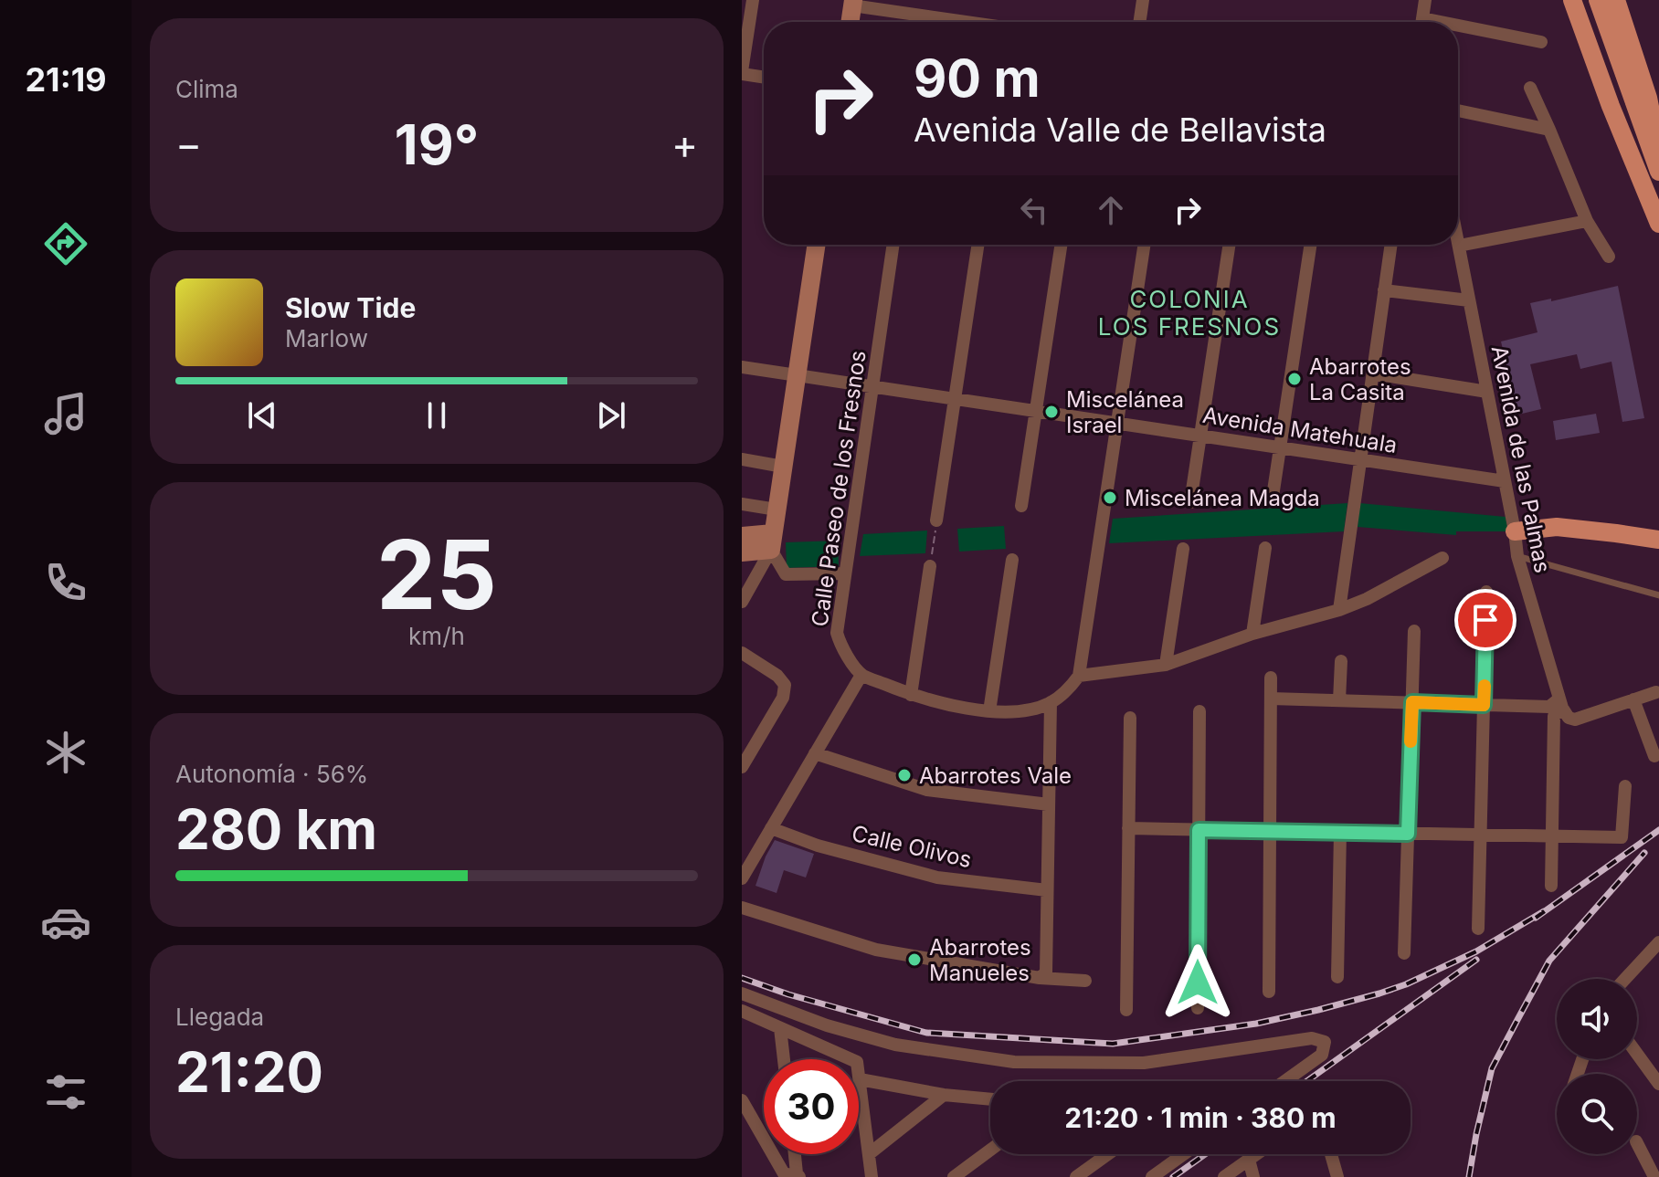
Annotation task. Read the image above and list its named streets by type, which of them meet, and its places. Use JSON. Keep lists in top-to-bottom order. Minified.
{"streets":{"street":["Avenida Matehuala","Avenida de las Palmas","Calle Paseo de los Fresnos","Calle Olivos"]},"crossings":[["Avenida Matehuala","Avenida de las Palmas"],["Avenida Matehuala","Calle Paseo de los Fresnos"]],"districts":["COLONIA LOS FRESNOS"],"places":["Abarrotes La Casita","Miscelánea Israel","Miscelánea Magda","Abarrotes Vale","Abarrotes Manueles"],"page":{"tabs":"21:19","tile":["Clima",["25","km/h"],["Autonomía · 56%","280 km"],["Llegada","21:20"]],"turn":["90 m","Avenida Valle de Bellavista"],"heat":["−","19°","+"],"song":["Slow Tide","Marlow"],"limit":"30","trip":"21:20 · 1 min · 380 m"}}
